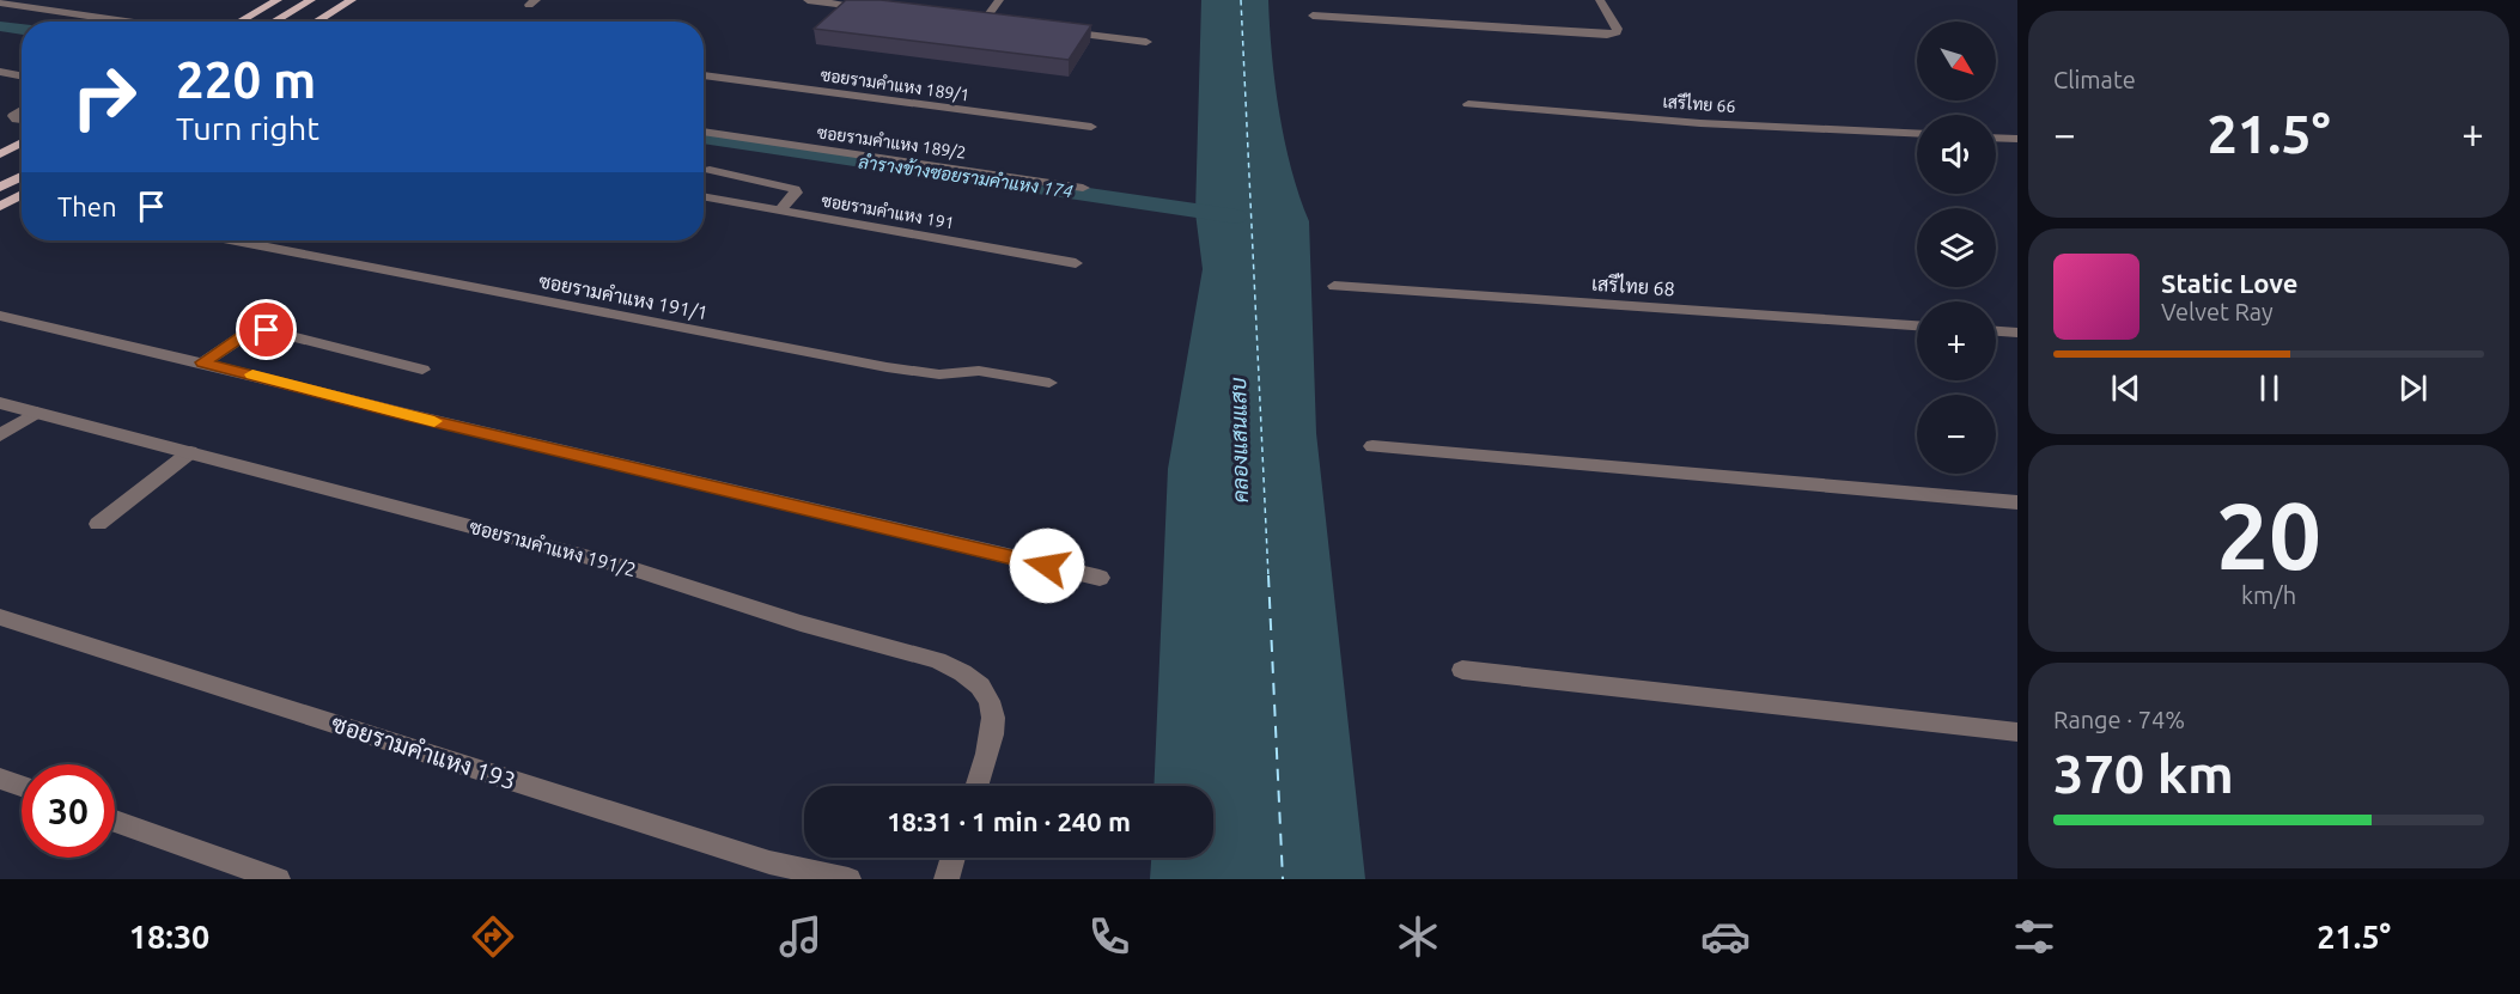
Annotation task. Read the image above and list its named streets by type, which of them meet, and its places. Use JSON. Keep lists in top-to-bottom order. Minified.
{"streets":{"street":["ซอยรามคำแหง 189/1","เสรีไทย 66","ซอยรามคำแหง 189/2","ซอยรามคำแหง 191","เสรีไทย 68","ซอยรามคำแหง 191/1","ซอยรามคำแหง 191/2","ซอยรามคำแหง 193"]},"water":["ลำรางข้างซอยรามคำแหง 174","คลองแสนแสบ"],"north":"bottom right","page":{"tile":["Climate",["20","km/h"],["Range · 74%","370 km"]],"map_buttons":["+","−"],"turn":["220 m","Turn right"],"heat":["−","21.5°","+"],"then":"Then","song":["Static Love","Velvet Ray"],"limit":"30","trip":"18:31 · 1 min · 240 m","tabs":["18:30","21.5°"]}}
